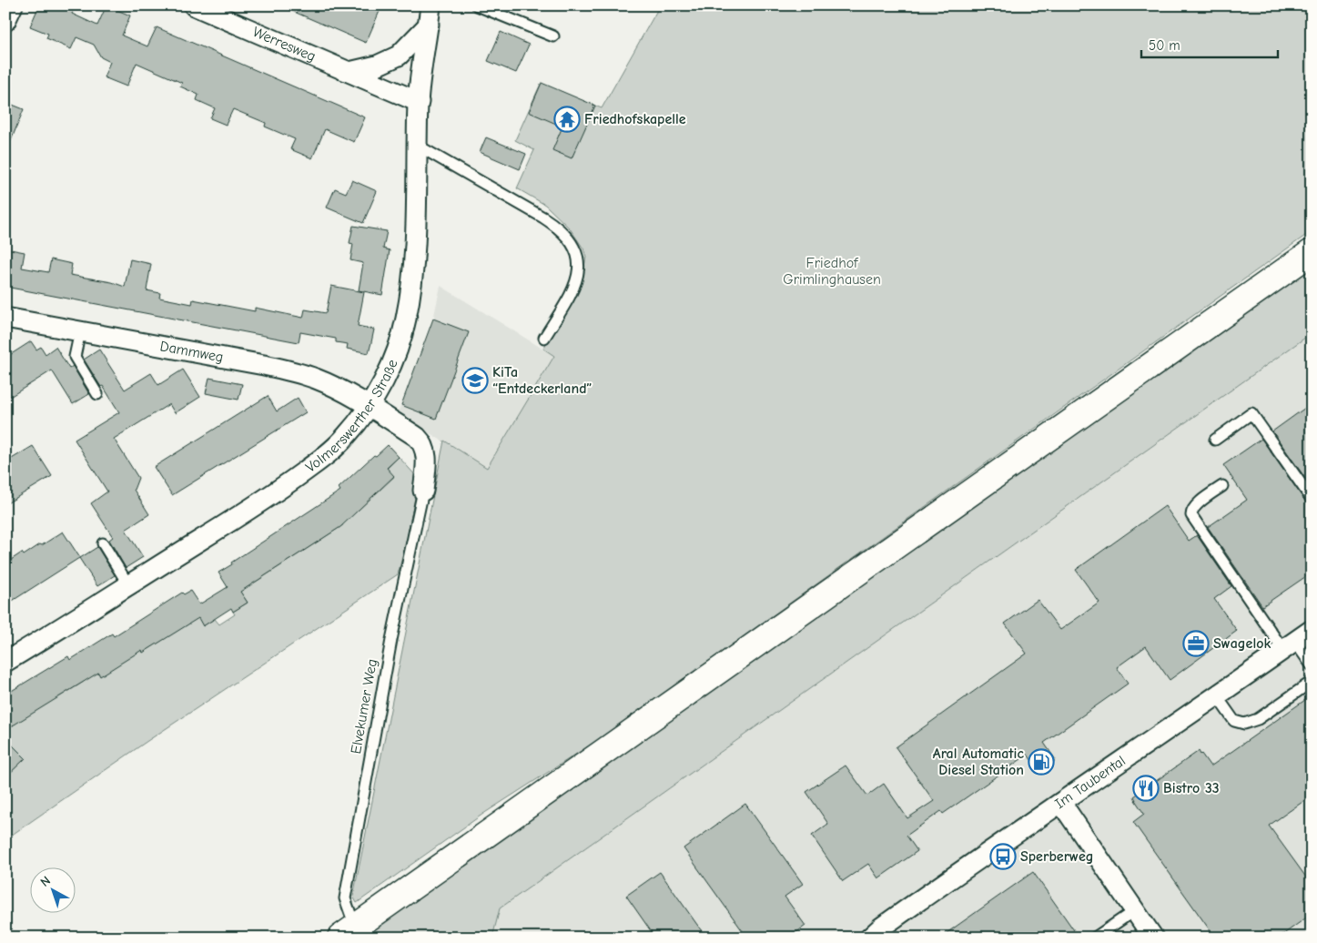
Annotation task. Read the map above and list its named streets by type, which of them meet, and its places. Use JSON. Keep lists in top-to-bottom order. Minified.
{"streets":{"street":["Werresweg","Dammweg","Volmerswerther Straße","Im Taubental"],"lane":["Elvekumer Weg"]},"crossings":[["Werresweg","Volmerswerther Straße"],["Dammweg","Volmerswerther Straße"],["Dammweg","Elvekumer Weg"]],"parks":["Friedhof Grimlinghausen"],"places":{"temple":["Friedhofskapelle"],"school or university":["KiTa “Entdeckerland”"],"office":["Swagelok"],"fuel station":["Aral Automatic Diesel Station"],"restaurant":["Bistro 33"],"bus stop":["Sperberweg"]},"scale_bar":"50 m","north":"top left"}
